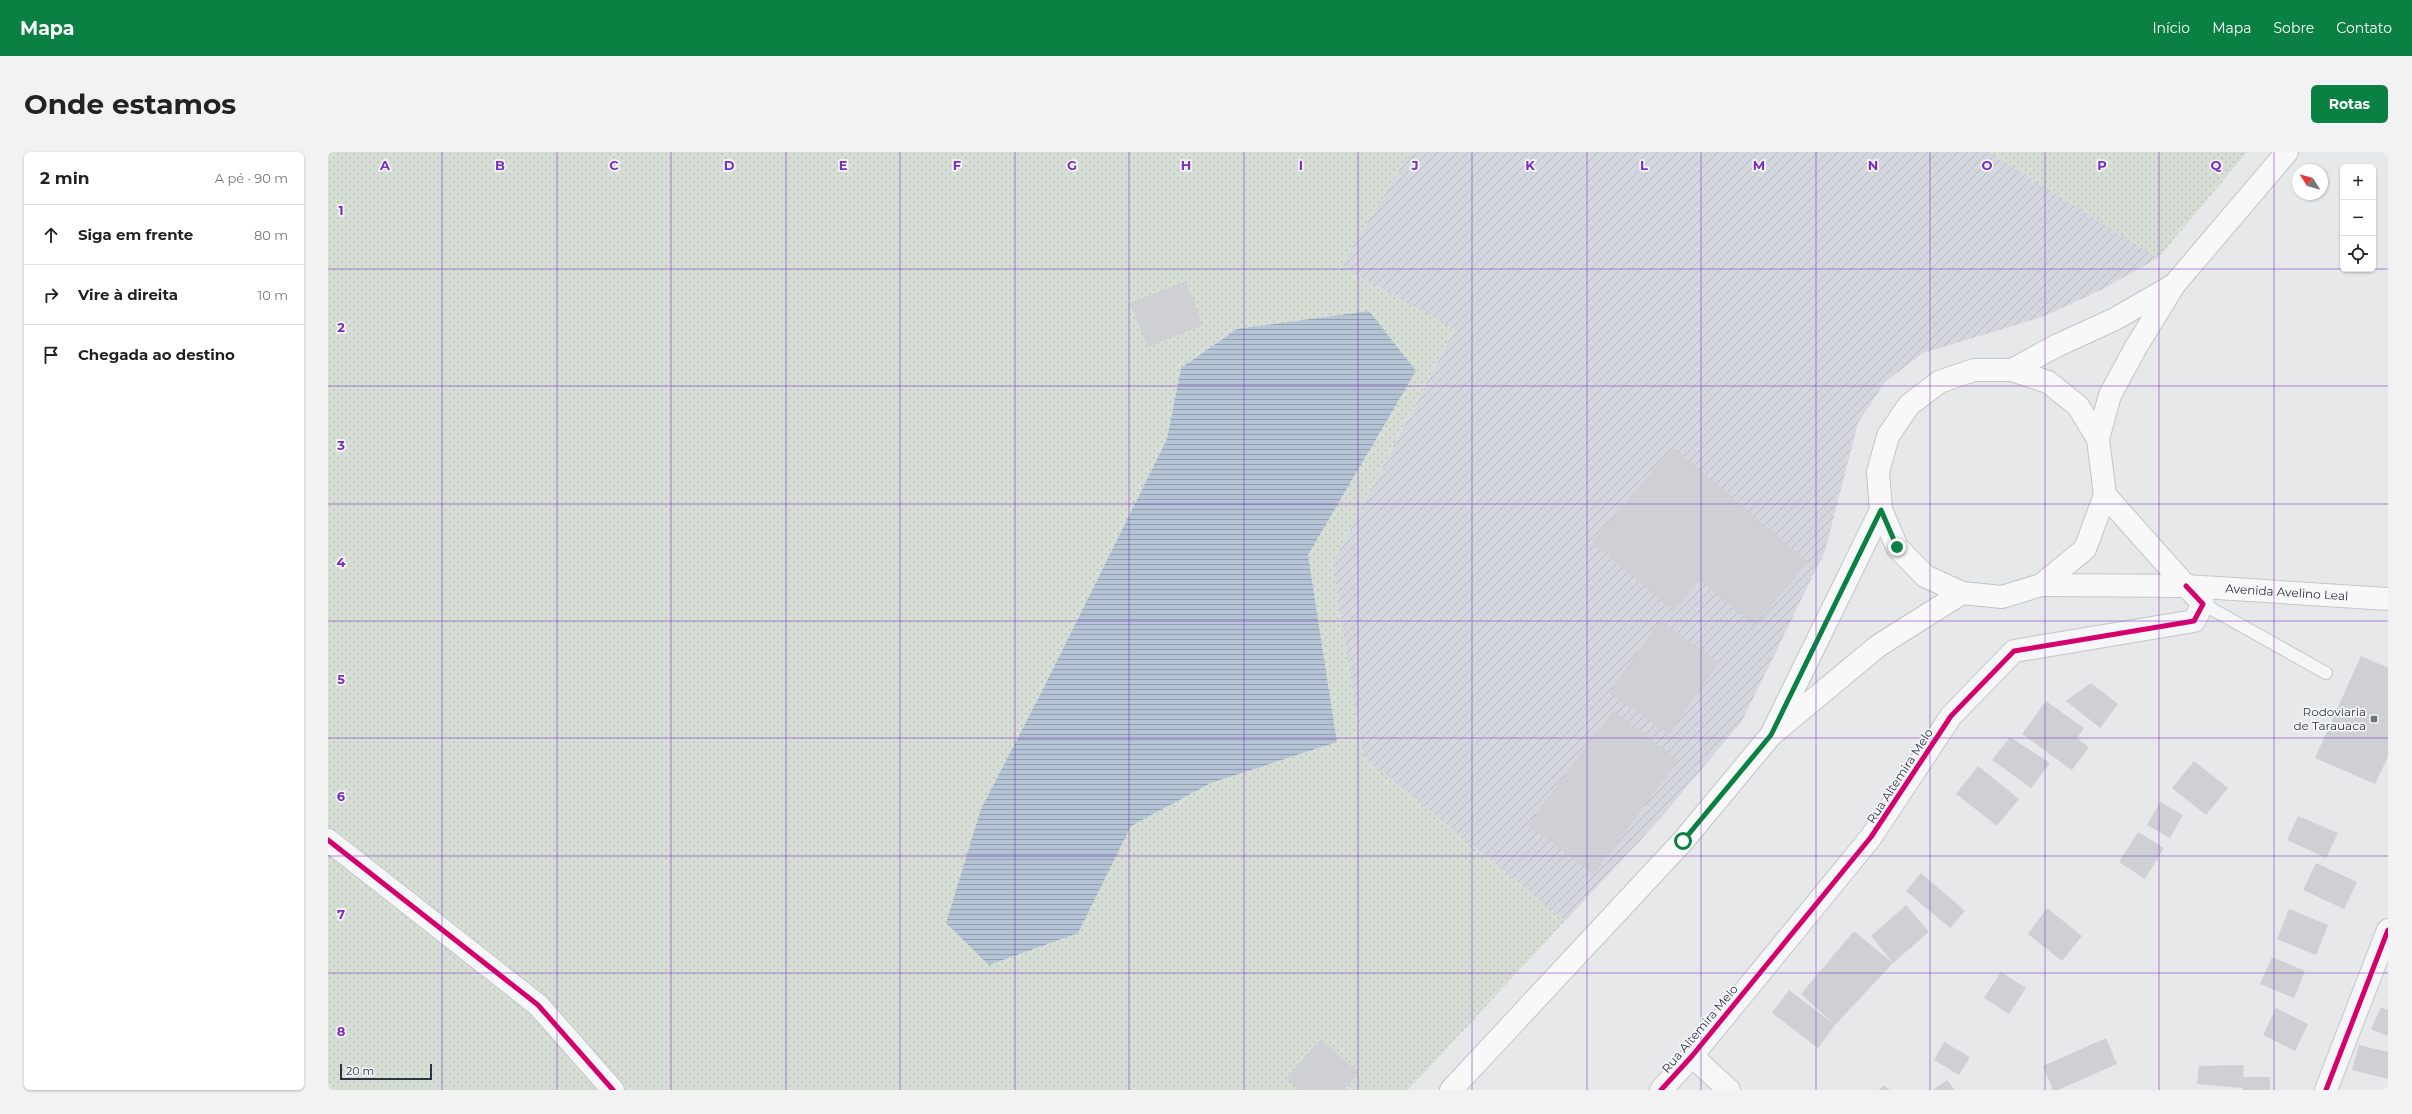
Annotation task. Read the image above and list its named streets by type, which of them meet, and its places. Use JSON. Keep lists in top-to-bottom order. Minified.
{"streets":{"main road":["Avenida Avelino Leal"],"street":["Rua Altemira Melo"]},"places":{"transit":["Rodoviaria de Tarauaca"]},"scale_bar":"20 m","north":"top left","page":{"header":"Mapa","nav":["Início","Mapa","Sobre","Contato"],"buttons":"Rotas","title":"Onde estamos","heading":["2 min","A pé · 90 m"],"map_buttons":["+","−"],"list":[["Siga em frente","80 m"],["Vire à direita","10 m"],"Chegada ao destino"],"scale":"20 m"},"grid":{"columns":["A","B","C","D","E","F","G","H","I","J","K","L","M","N","O","P","Q"],"rows":["1","2","3","4","5","6","7","8"]}}
